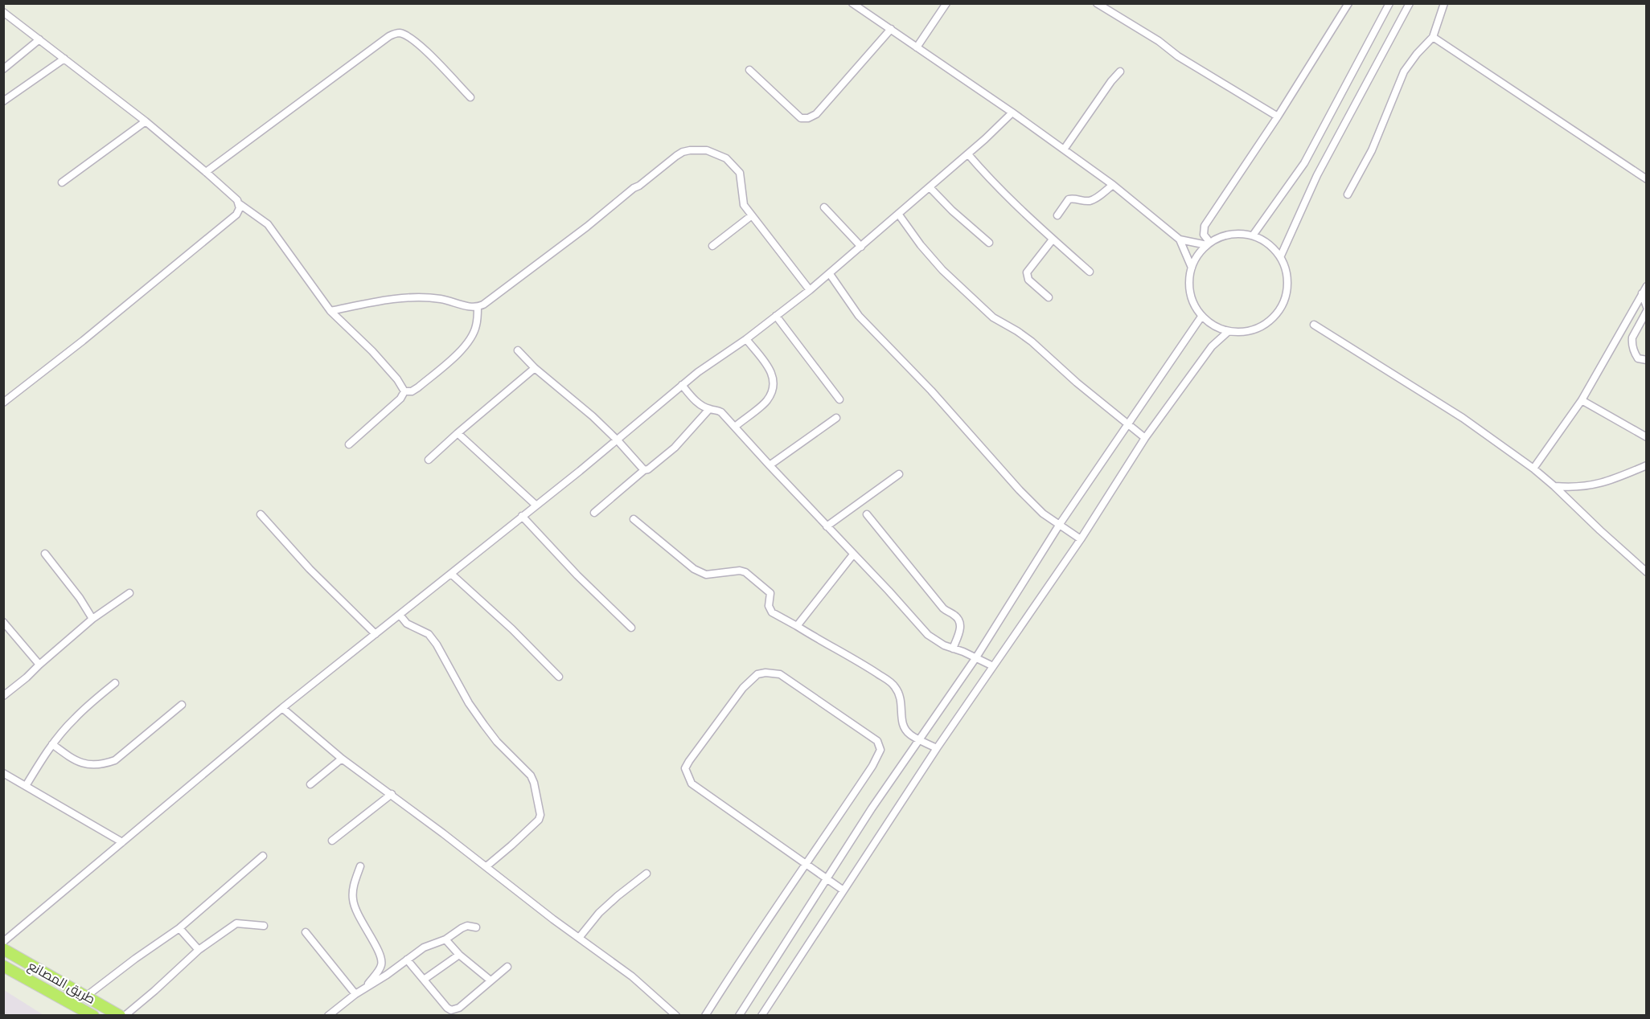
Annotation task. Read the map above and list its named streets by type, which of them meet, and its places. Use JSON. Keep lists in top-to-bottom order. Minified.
{"streets":{"main road":["طريق المصانع"]}}
